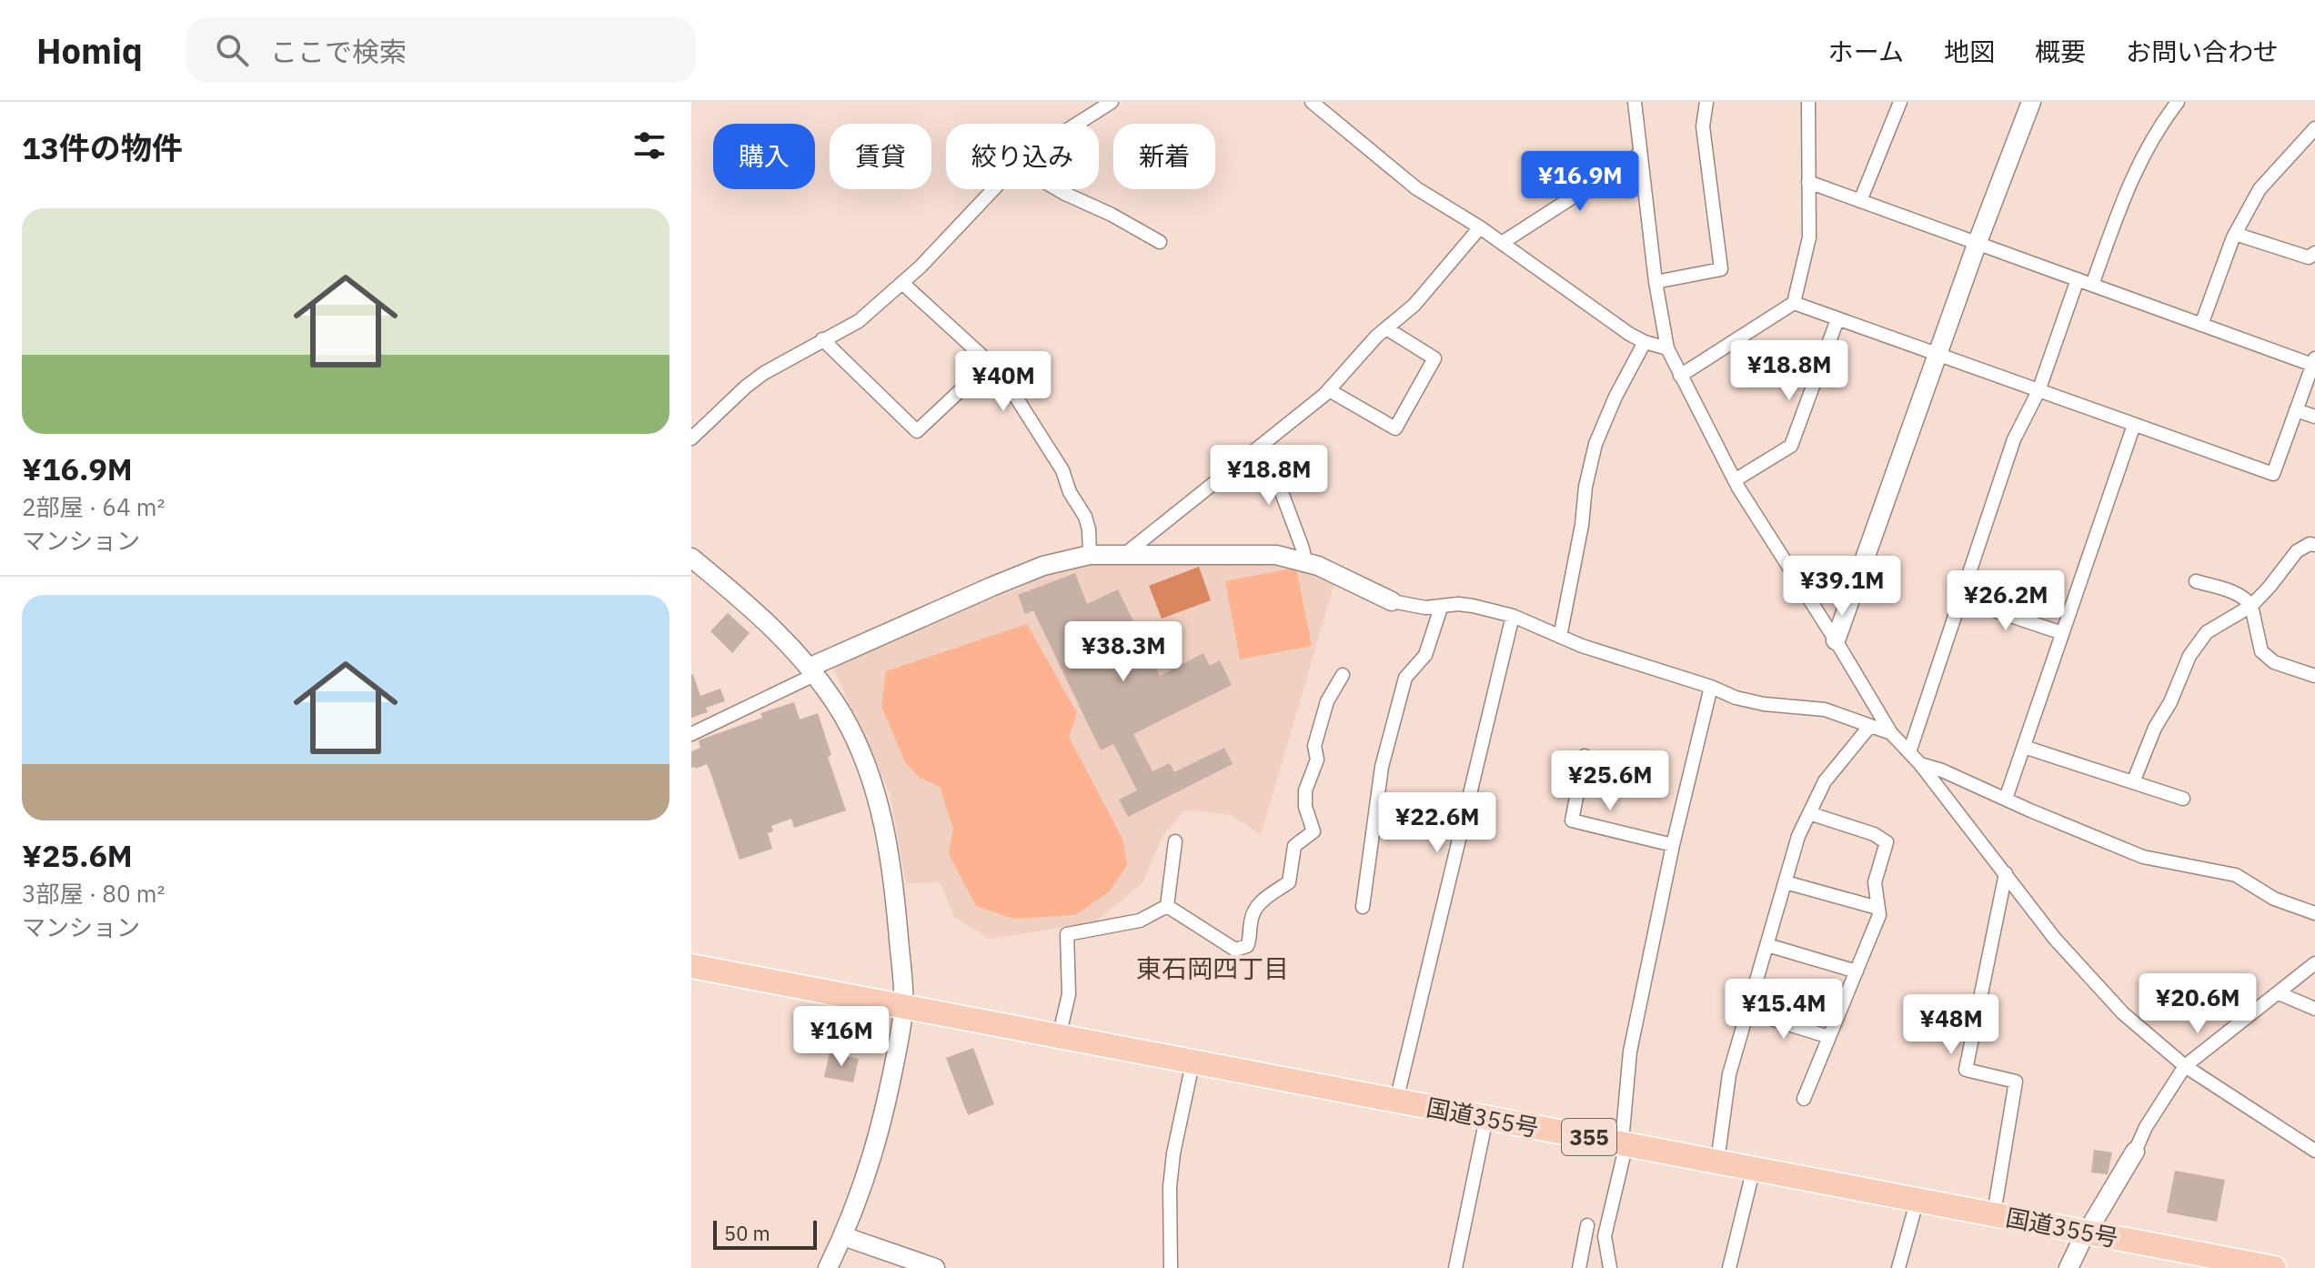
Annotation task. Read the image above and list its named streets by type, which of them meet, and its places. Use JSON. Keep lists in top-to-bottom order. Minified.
{"streets":{"highway":["国道355号","355"]},"districts":["東石岡四丁目"],"scale_bar":"50 m","page":{"header":"Homiq","search":"ここで検索","nav":["ホーム","地図","概要","お問い合わせ"],"heading":"13件の物件","chip":["購入","賃貸","絞り込み","新着"],"price":["¥16.9M","¥18.8M","¥40M","¥18.8M","¥39.1M","¥26.2M","¥38.3M","¥25.6M","¥22.6M","¥20.6M","¥15.4M","¥48M","¥16M"],"list":[{"name":"¥16.9M","note":"2部屋 · 64 m² · マンション"},{"name":"¥25.6M","note":"3部屋 · 80 m² · マンション"}],"scale":"50 m"}}
